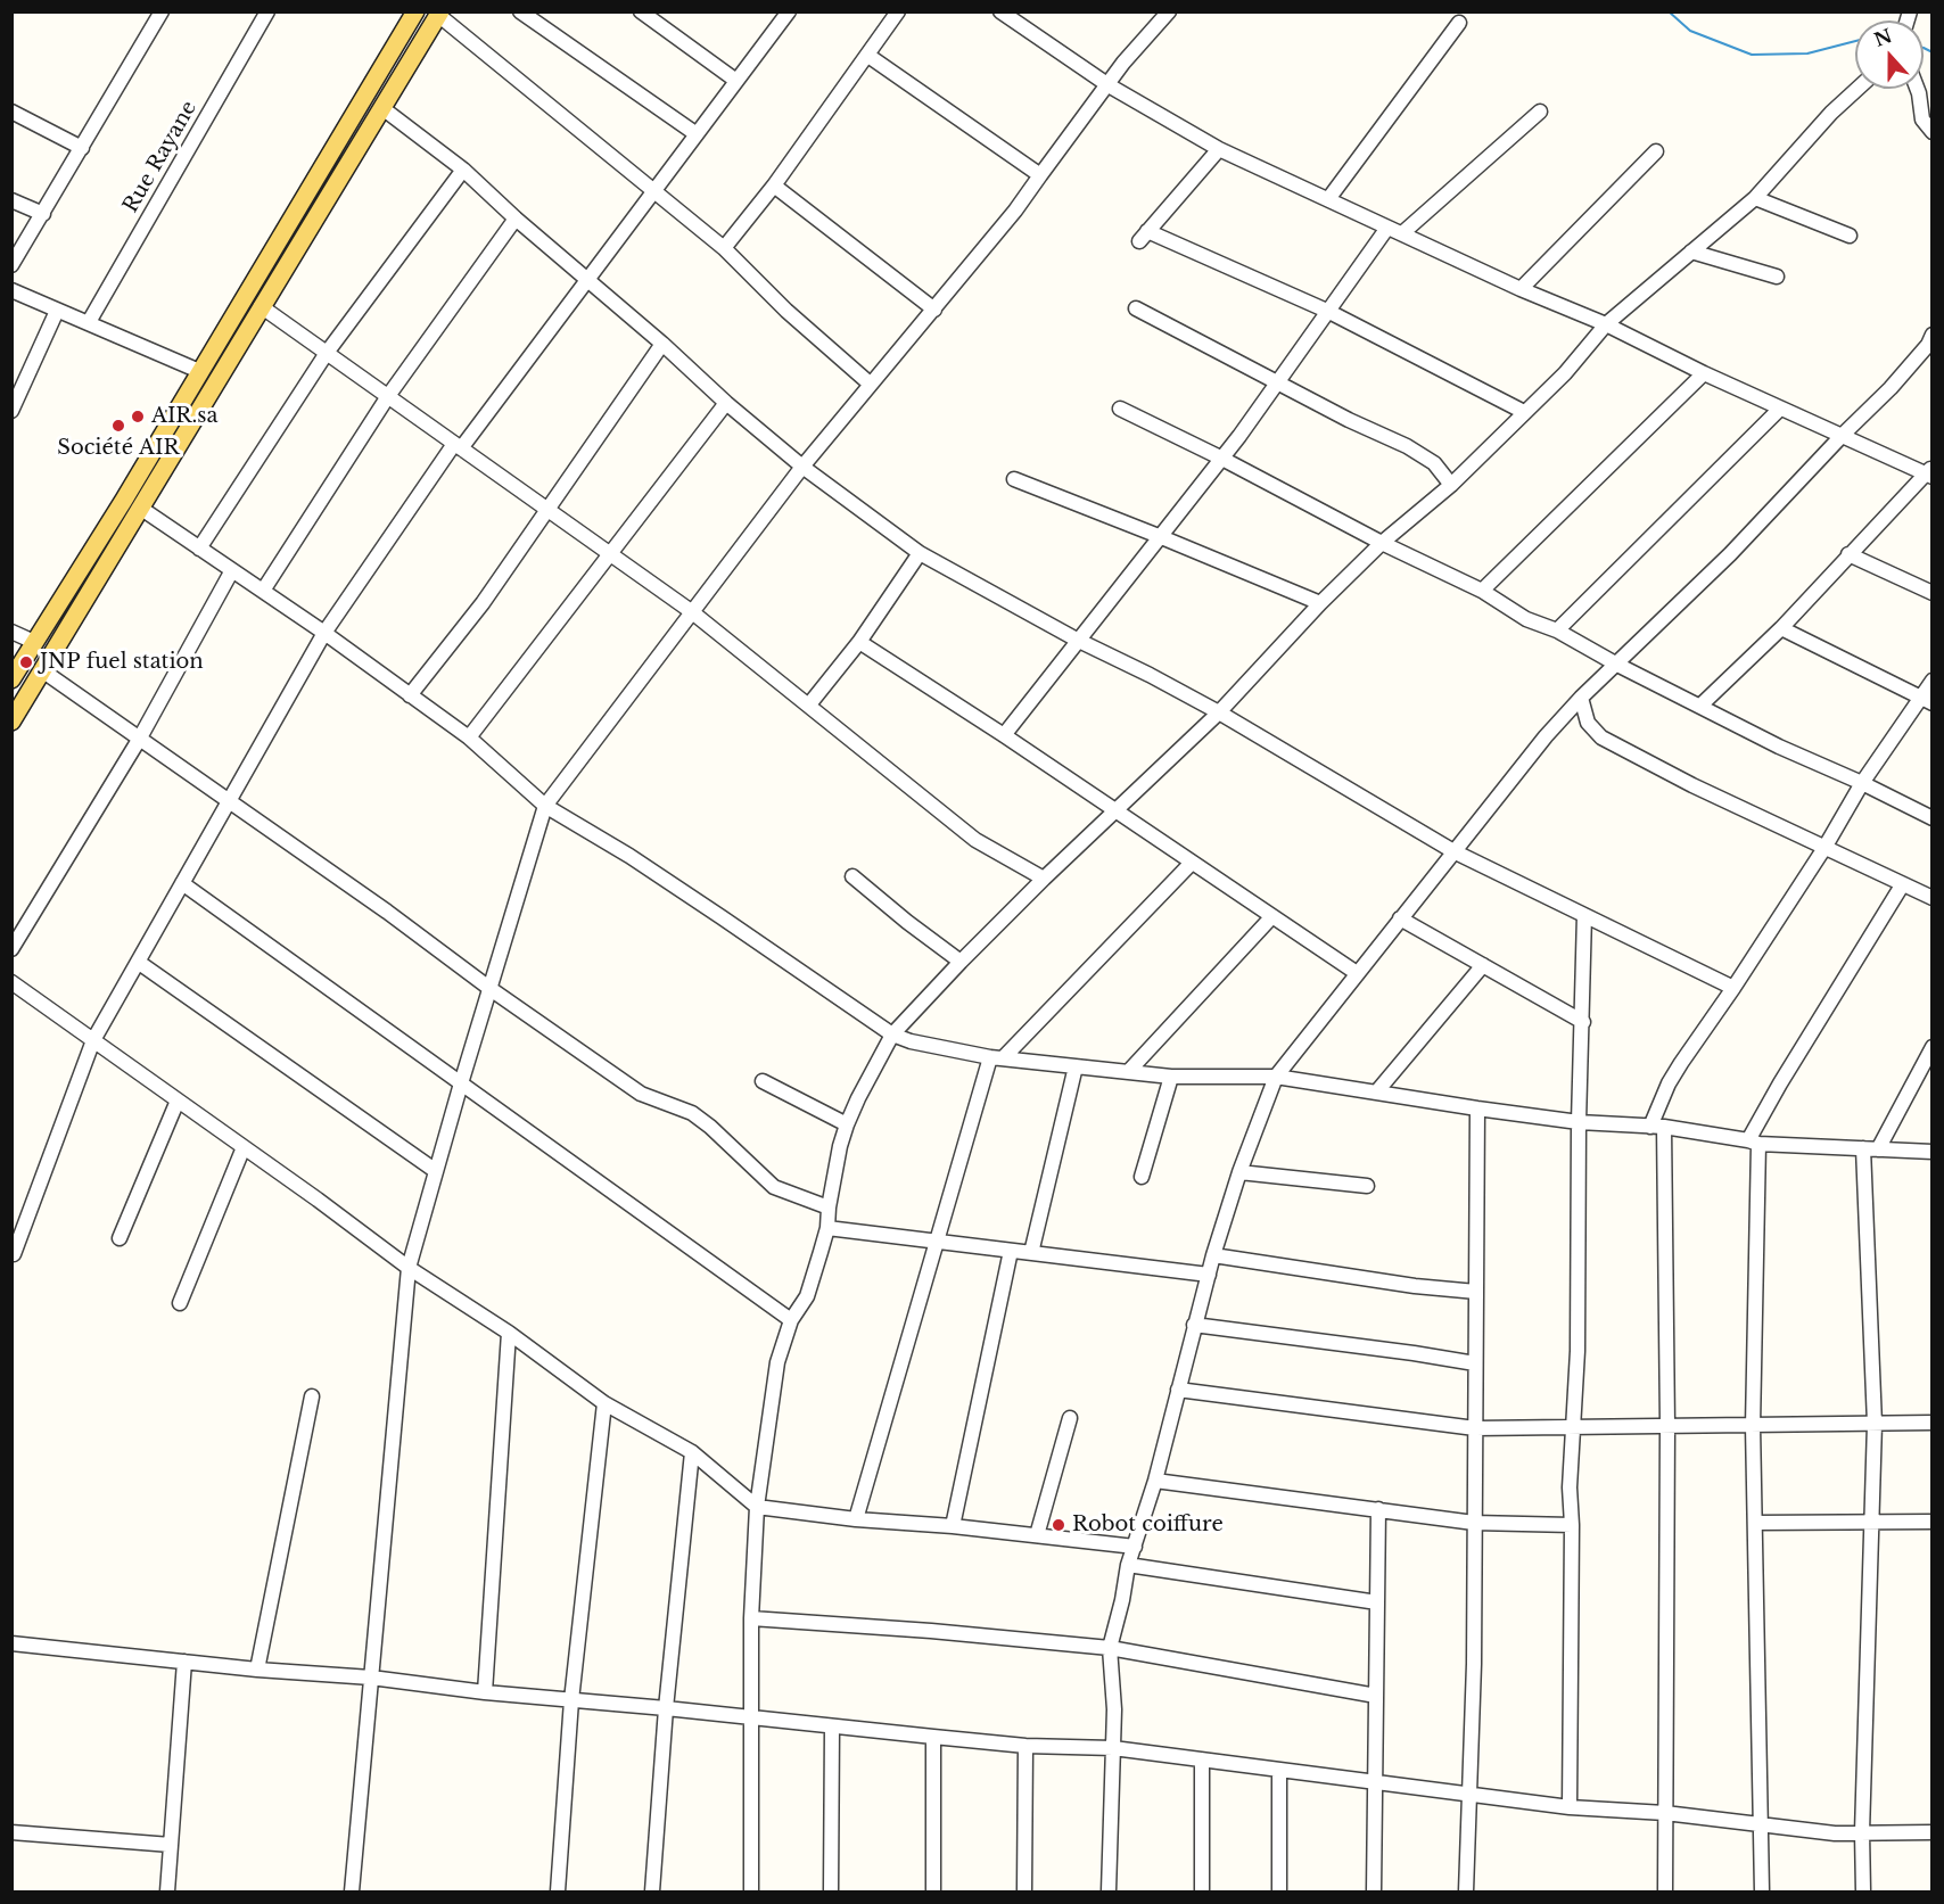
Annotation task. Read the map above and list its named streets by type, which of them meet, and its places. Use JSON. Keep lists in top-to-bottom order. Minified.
{"streets":{"street":["Rue Rayane"]},"places":["AIR.sa","Société AIR","JNP fuel station","Robot coiffure"],"north":"top"}
